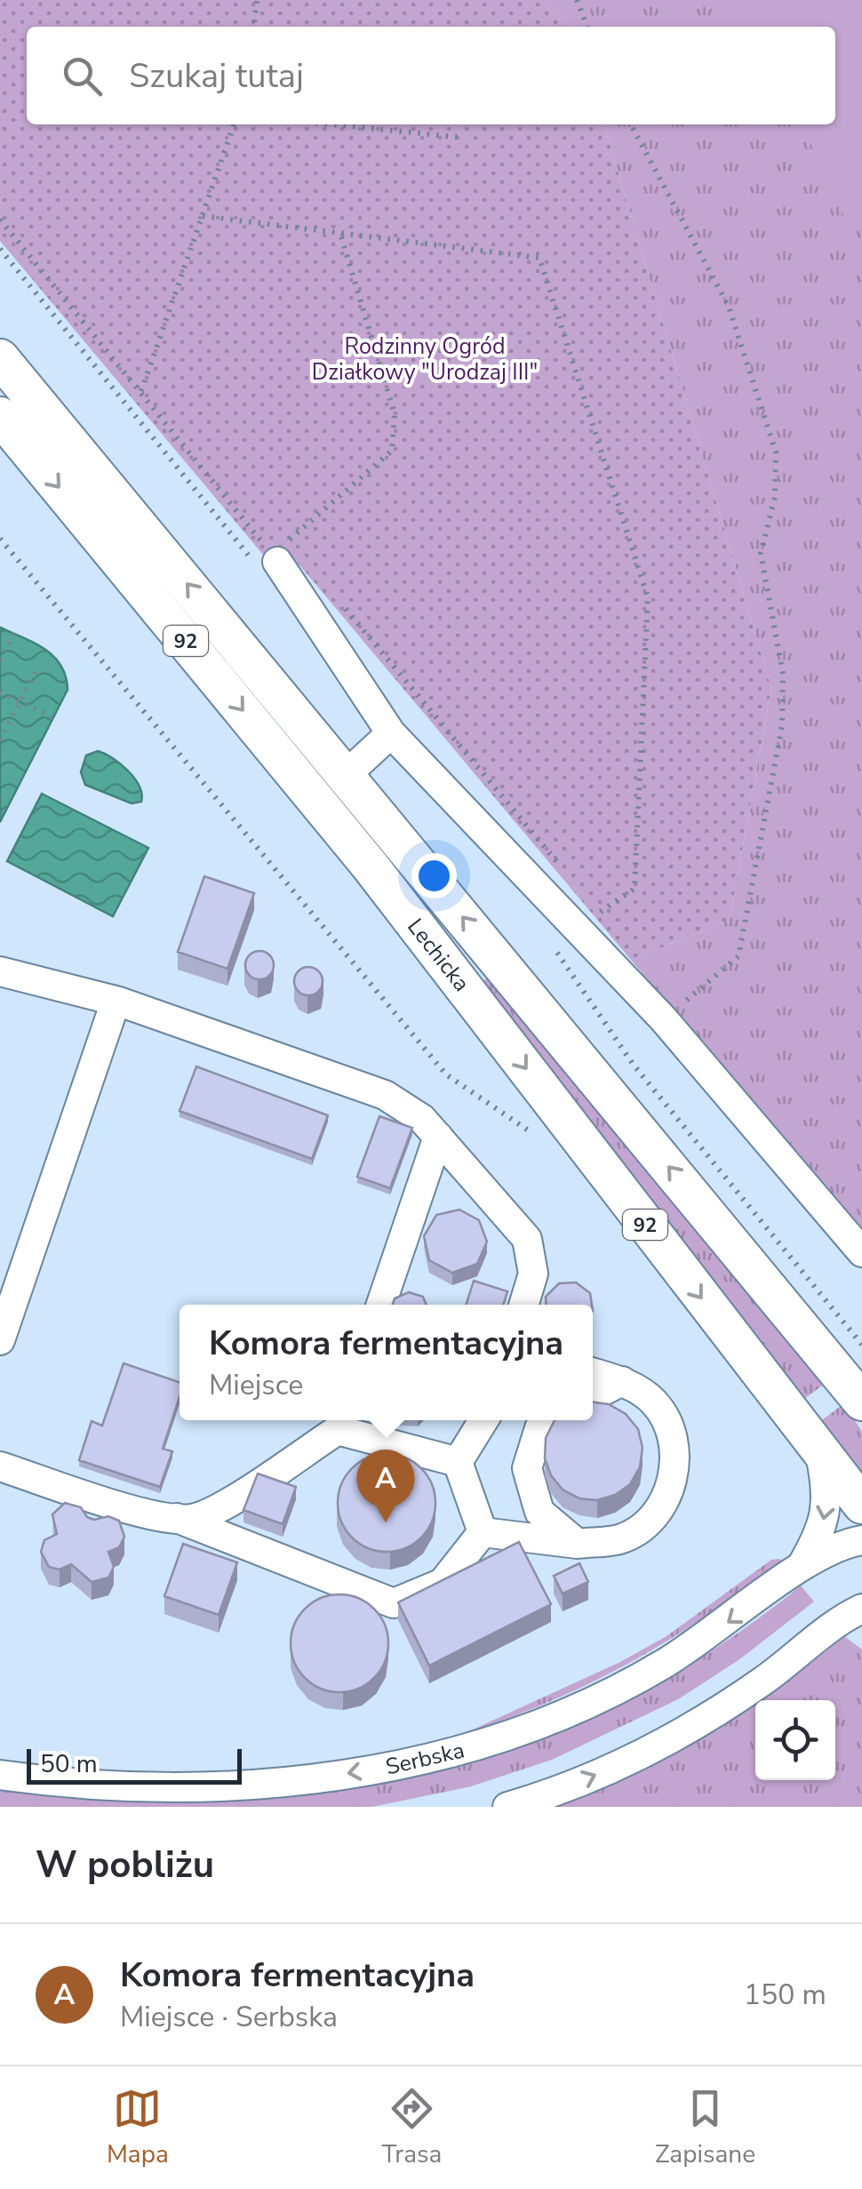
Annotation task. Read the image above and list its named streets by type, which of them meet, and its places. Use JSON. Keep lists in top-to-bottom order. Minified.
{"streets":{"main road":["92","Lechicka"],"street":["Serbska"]},"crossings":[["Lechicka","Serbska"]],"parks":["Rodzinny Ogród Działkowy \"Urodzaj III\""],"scale_bar":"50 m","page":{"search":"Szukaj tutaj","popup":["Komora fermentacyjna","Miejsce"],"pins":"A","scale":"50 m","heading":"W pobliżu","list":[{"mark":"A","name":"Komora fermentacyjna","note":"Miejsce · Serbska","value":"150 m"}],"nav":["Mapa","Trasa","Zapisane"]}}
